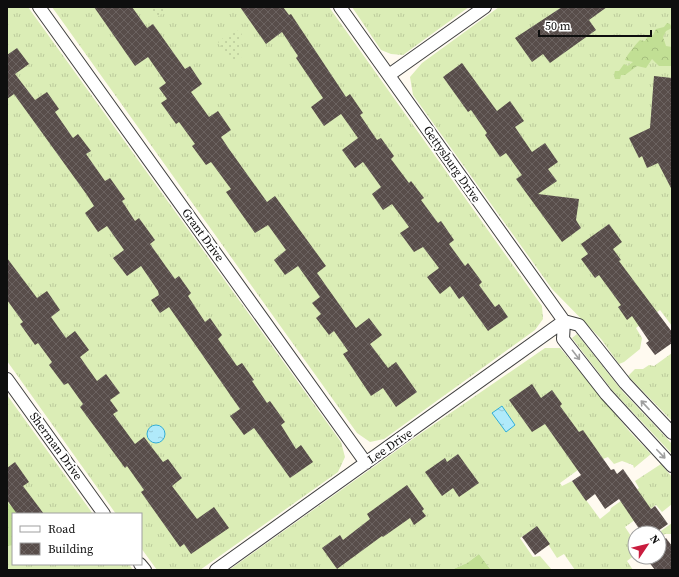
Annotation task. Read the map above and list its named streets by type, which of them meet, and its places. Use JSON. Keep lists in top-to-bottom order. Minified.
{"streets":{"street":["Gettysburg Drive","Grant Drive","Sherman Drive","Lee Drive"]},"crossings":[["Gettysburg Drive","Lee Drive"],["Grant Drive","Lee Drive"]],"legend":["Road","Building"],"scale_bar":"50 m","north":"top right"}
